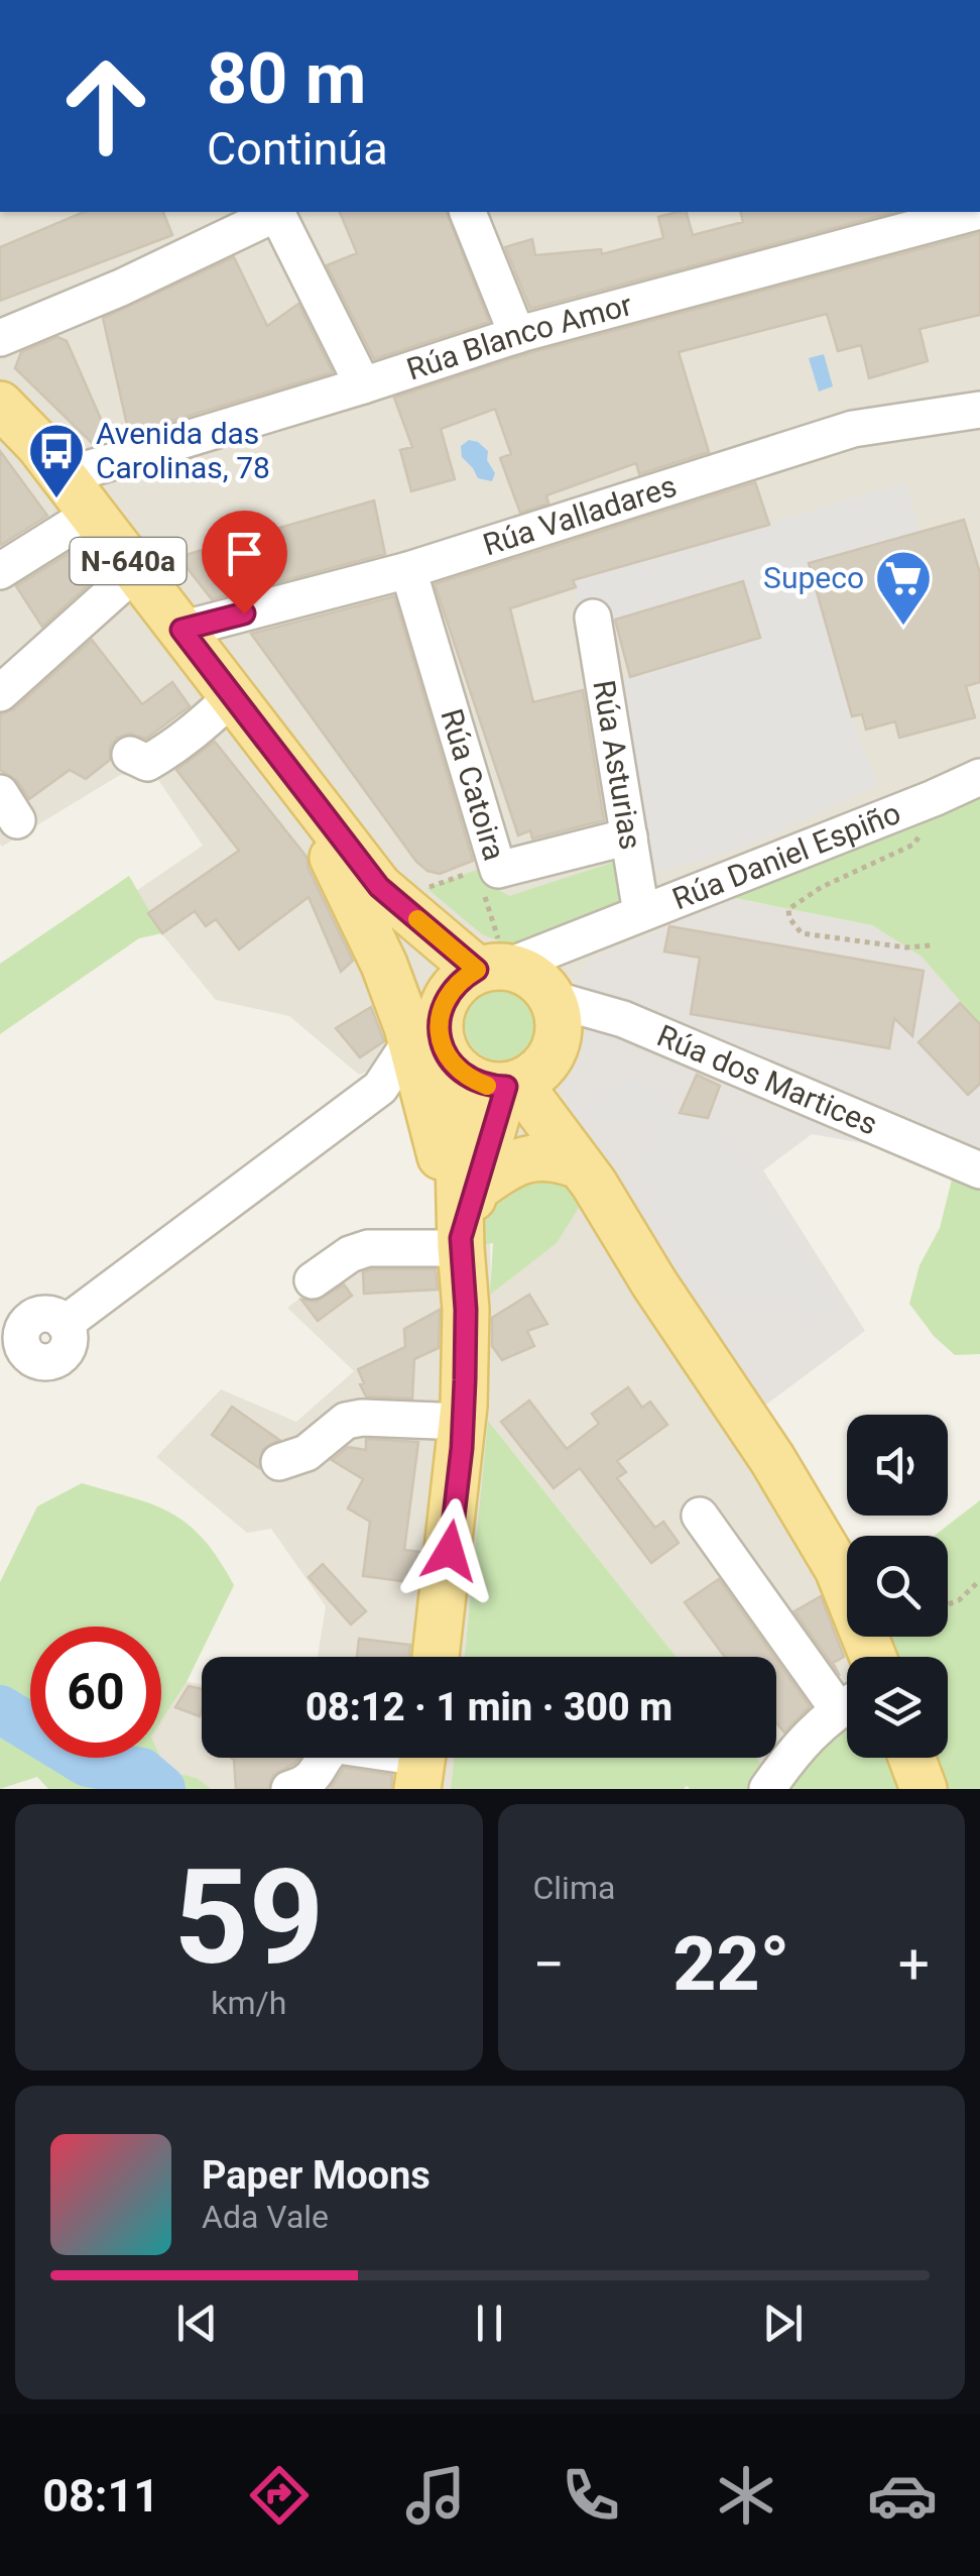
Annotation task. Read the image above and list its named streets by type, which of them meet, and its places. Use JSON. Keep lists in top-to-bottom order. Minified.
{"streets":{"main road":["N-640a"],"street":["Rúa Blanco Amor","Rúa Valladares","Rúa Asturias","Rúa Catoira","Rúa Daniel Espiño","Rúa dos Martices"]},"crossings":[["Rúa Blanco Amor","N-640a"],["Rúa Valladares","N-640a"],["Rúa Valladares","Rúa Catoira"],["N-640a","Rúa Daniel Espiño"],["N-640a","Rúa dos Martices"],["Rúa Asturias","Rúa Catoira"],["Rúa Asturias","Rúa Daniel Espiño"],["Rúa Daniel Espiño","Rúa dos Martices"]],"places":{"bus stop":["Avenida das Carolinas, 78"],"supermarket":["Supeco"]},"page":{"turn":["80 m","Continúa"],"limit":"60","trip":"08:12 · 1 min · 300 m","tile":[["59","km/h"],"Clima"],"heat":["−","22°","+"],"song":["Paper Moons","Ada Vale"],"tabs":"08:11"}}
